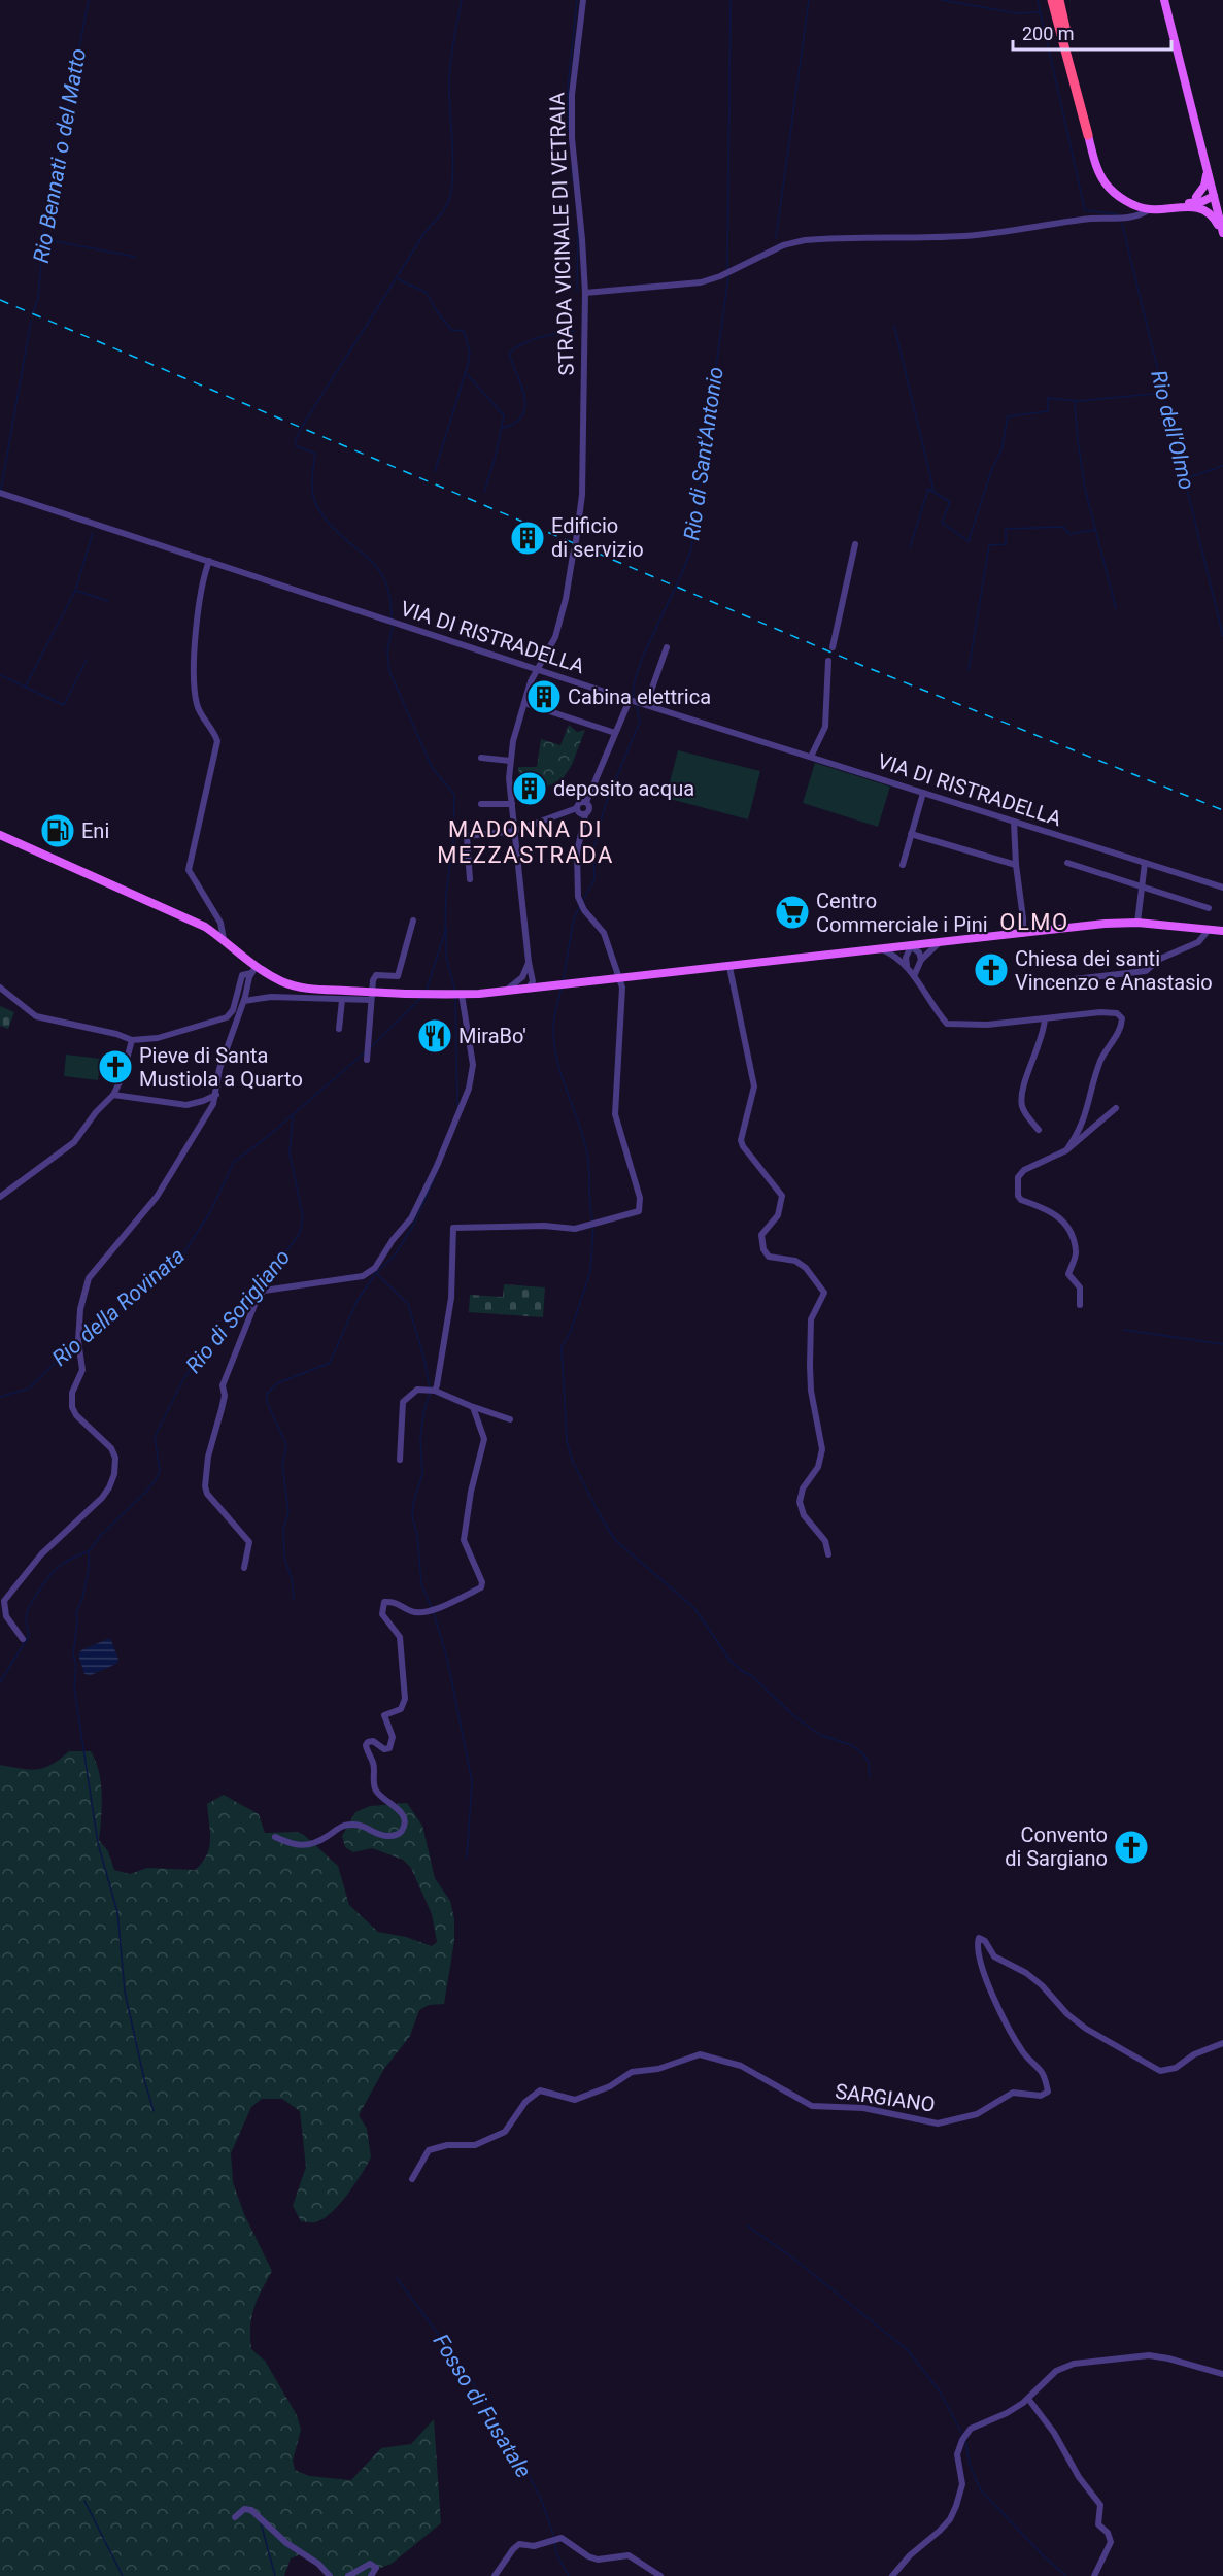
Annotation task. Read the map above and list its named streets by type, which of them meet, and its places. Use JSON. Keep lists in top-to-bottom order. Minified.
{"streets":{"street":["STRADA VICINALE DI VETRAIA","VIA DI RISTRADELLA","SARGIANO"]},"districts":["MADONNA DI MEZZASTRADA","OLMO"],"water":["Rio Bennati o del Matto","Rio dell'Olmo","Rio di Sant'Antonio","Rio della Rovinata","Rio di Sorigliano","Fosso di Fusatale"],"places":{"building":["Edificio di servizio","Cabina elettrica","deposito acqua"],"fuel station":["Eni"],"supermarket":["Centro Commerciale i Pini"],"church":["Chiesa dei santi Vincenzo e Anastasio","Pieve di Santa Mustiola a Quarto","Convento di Sargiano"],"restaurant":["MiraBo'"]},"scale_bar":"200 m"}
